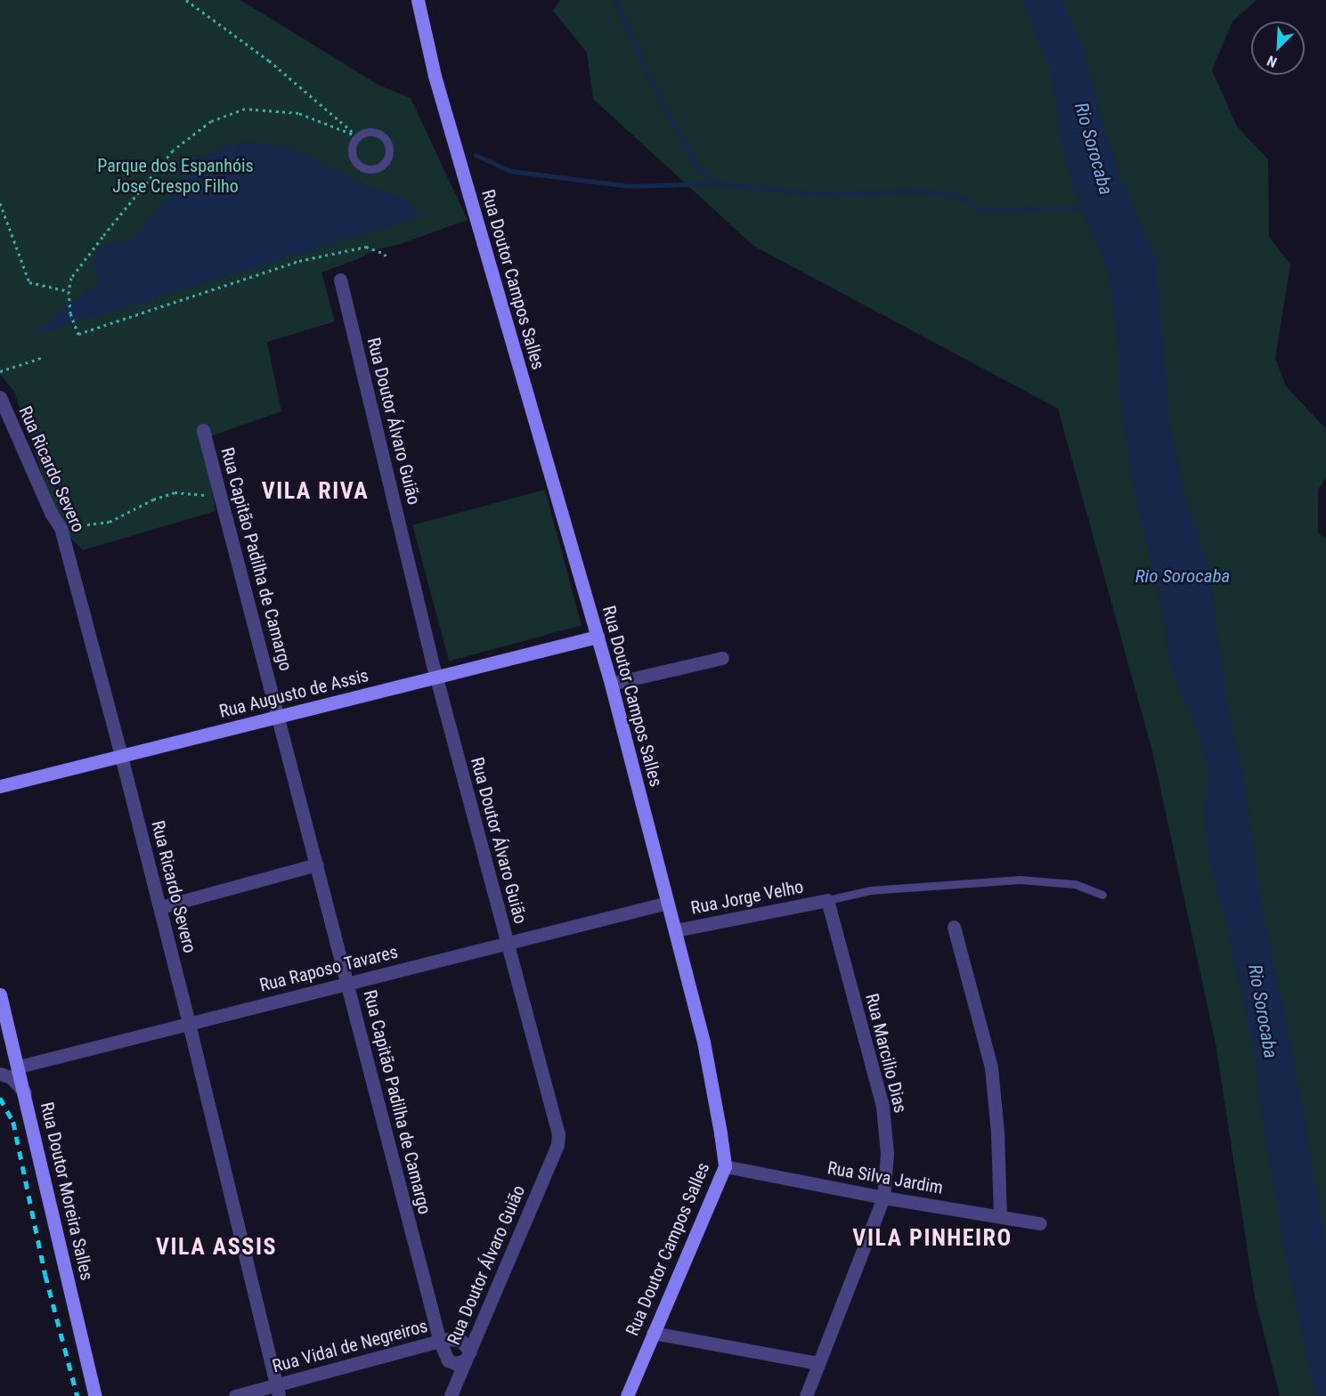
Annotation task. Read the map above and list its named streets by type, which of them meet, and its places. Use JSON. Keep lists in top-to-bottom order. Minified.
{"streets":{"main road":["Rua Doutor Campos Salles","Rua Augusto de Assis","Rua Doutor Moreira Salles"],"street":["Rua Doutor Álvaro Guião","Rua Ricardo Severo","Rua Capitão Padilha de Camargo","Rua Jorge Velho","Rua Raposo Tavares","Rua Marcilio Dias","Rua Silva Jardim","Rua Vidal de Negreiros"]},"crossings":[["Rua Doutor Campos Salles","Rua Augusto de Assis"],["Rua Doutor Campos Salles","Rua Jorge Velho"],["Rua Doutor Campos Salles","Rua Raposo Tavares"],["Rua Doutor Campos Salles","Rua Silva Jardim"],["Rua Doutor Álvaro Guião","Rua Capitão Padilha de Camargo"],["Rua Doutor Álvaro Guião","Rua Augusto de Assis"],["Rua Doutor Álvaro Guião","Rua Raposo Tavares"],["Rua Doutor Álvaro Guião","Rua Vidal de Negreiros"],["Rua Ricardo Severo","Rua Augusto de Assis"],["Rua Ricardo Severo","Rua Raposo Tavares"],["Rua Ricardo Severo","Rua Vidal de Negreiros"],["Rua Capitão Padilha de Camargo","Rua Augusto de Assis"],["Rua Capitão Padilha de Camargo","Rua Raposo Tavares"],["Rua Capitão Padilha de Camargo","Rua Vidal de Negreiros"],["Rua Jorge Velho","Rua Marcilio Dias"],["Rua Raposo Tavares","Rua Doutor Moreira Salles"],["Rua Marcilio Dias","Rua Silva Jardim"]],"districts":["VILA RIVA","VILA PINHEIRO","VILA ASSIS"],"water":["Rio Sorocaba"],"parks":["Parque dos Espanhóis Jose Crespo Filho"],"north":"bottom left"}
